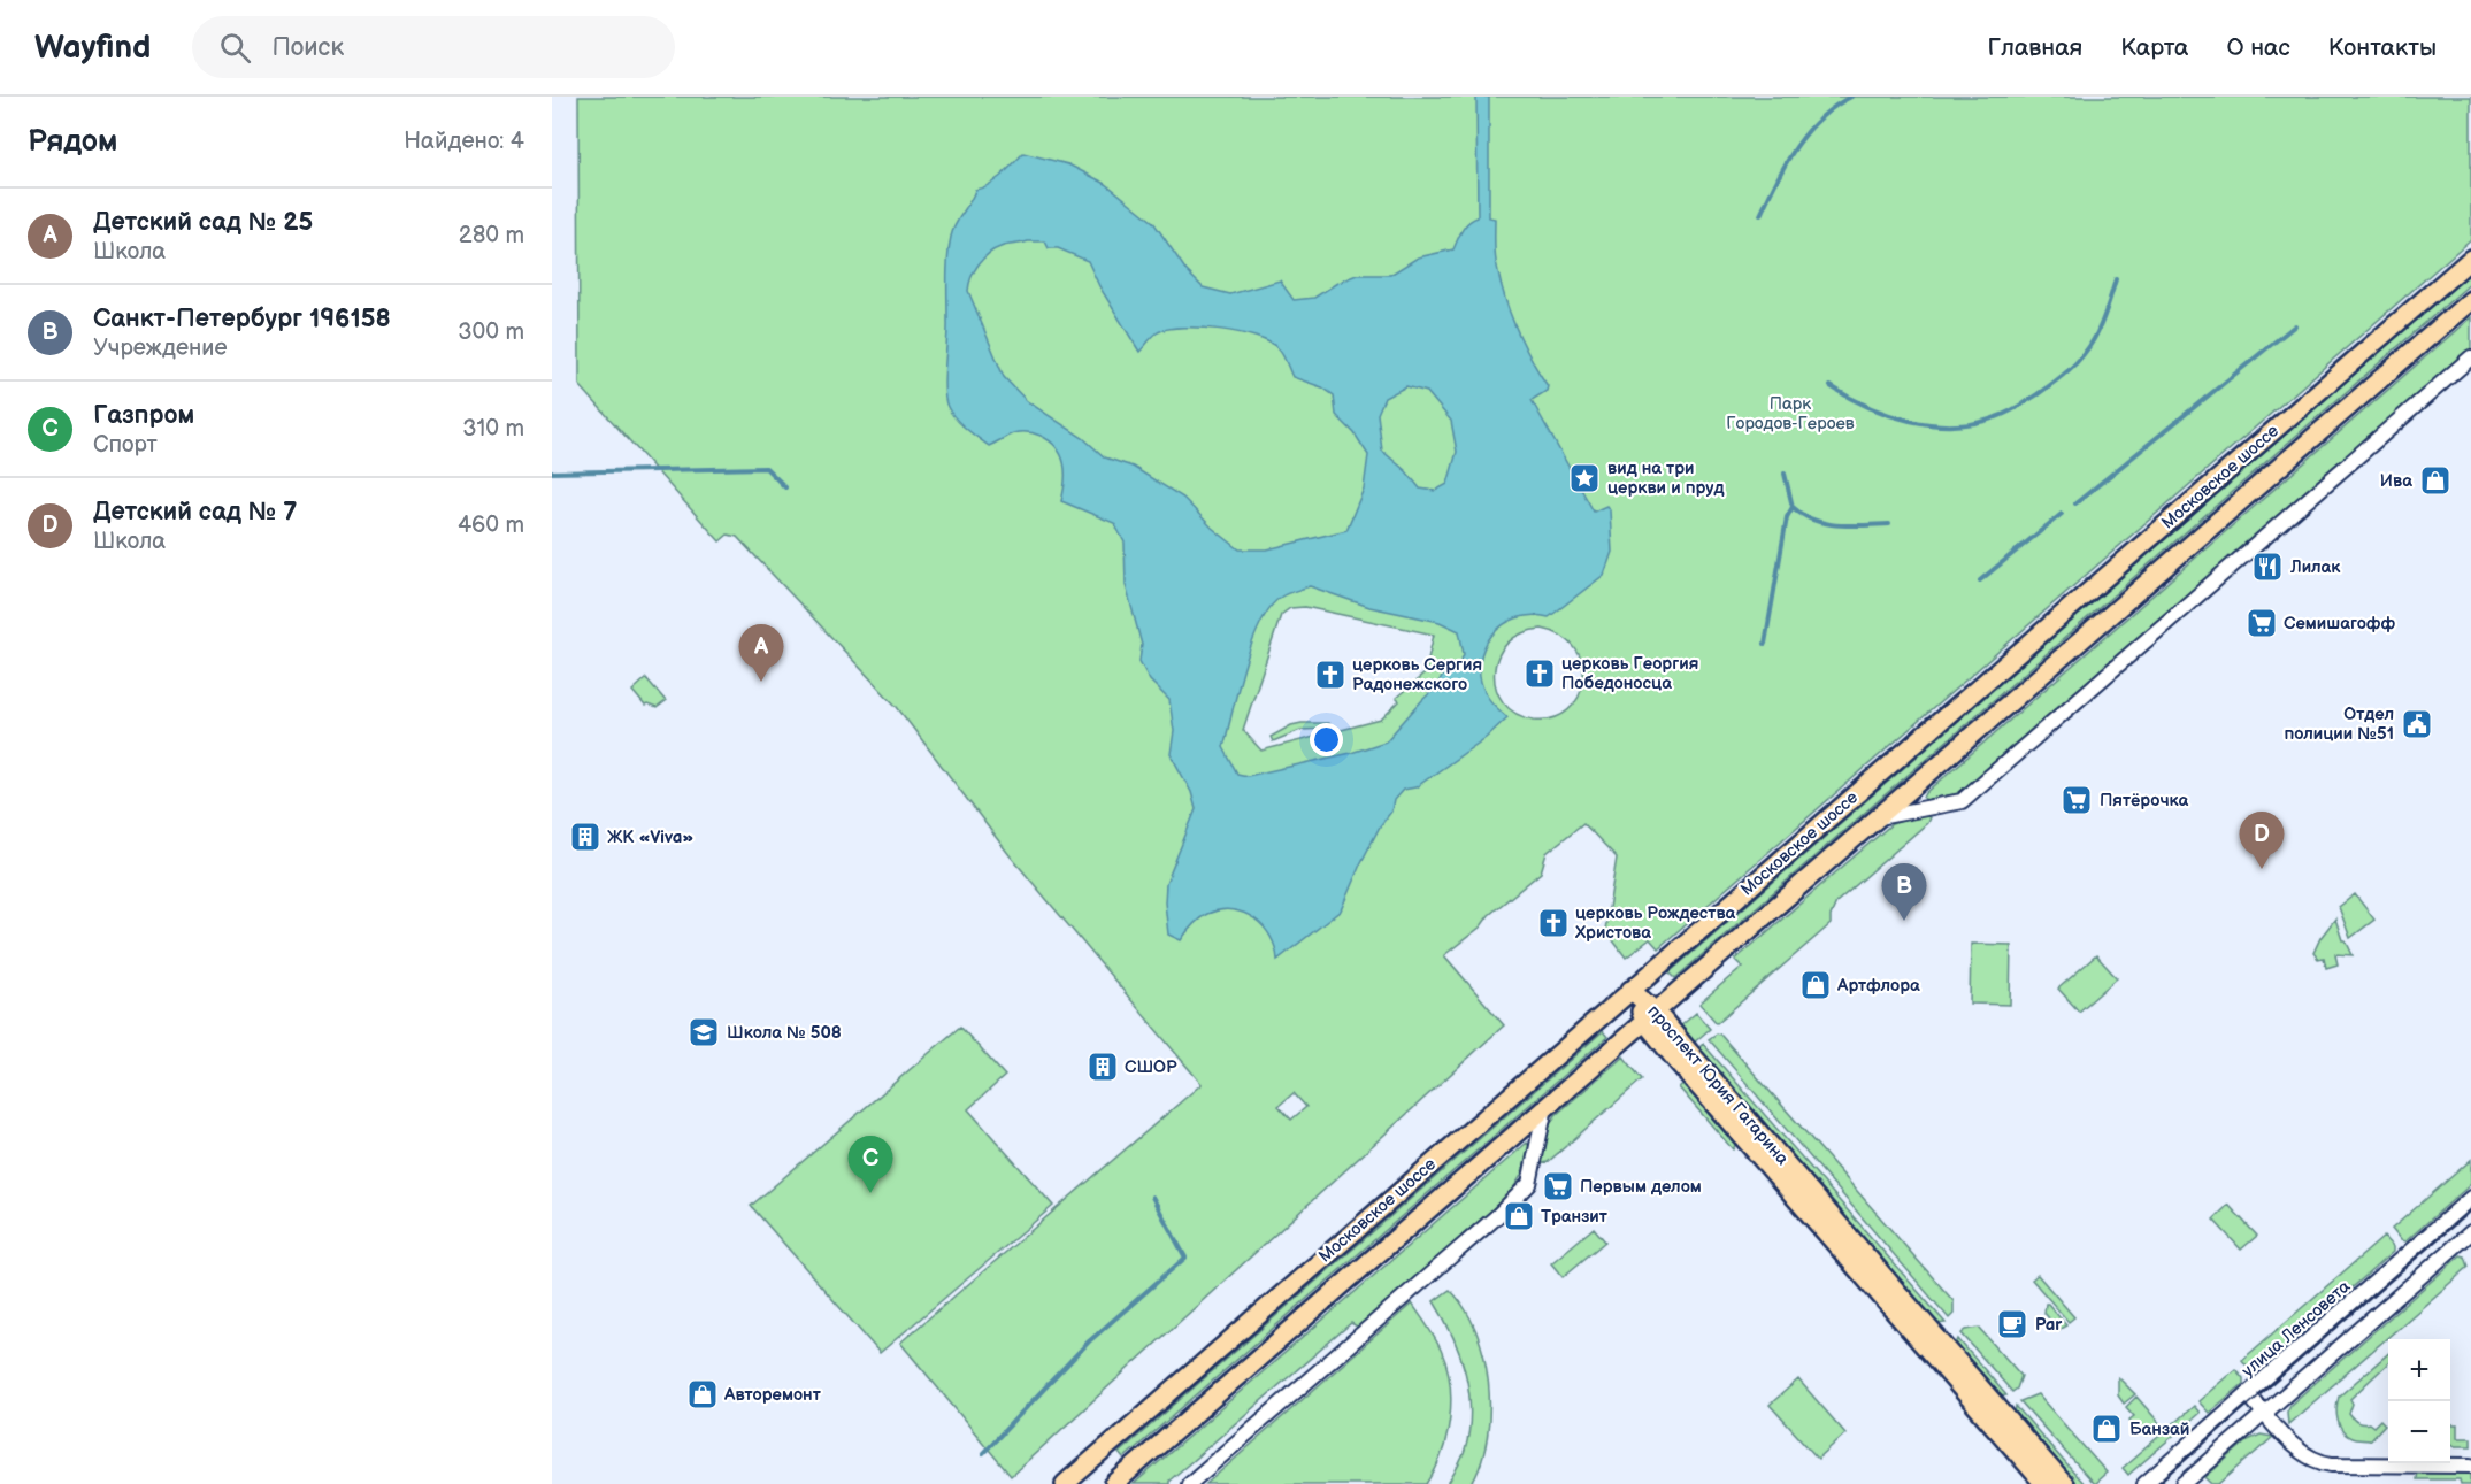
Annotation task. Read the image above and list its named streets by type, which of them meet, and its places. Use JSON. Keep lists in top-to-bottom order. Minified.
{"streets":{"main road":["Московское шоссе","проспект Юрия Гагарина"],"street":["улица Ленсовета"]},"crossings":[["Московское шоссе","проспект Юрия Гагарина"]],"parks":["Парк Городов-Героев"],"places":{"place":["вид на три церкви и пруд"],"shop":["Ива","Артфлора","Транзит","Авторемонт","Банзай"],"restaurant":["Лилак"],"supermarket":["Семишагофф","Пятёрочка","Первым делом"],"church":["церковь Георгия Победоносца","церковь Сергия Радонежского","церковь Рождества Христова"],"public building":["Отдел полиции №51"],"building":["ЖК «Viva»","СШОР"],"school or university":["Школа № 508"],"cafe":["Par"]},"page":{"header":"Wayfind","search":"Поиск","nav":["Главная","Карта","О нас","Контакты"],"heading":["Рядом","Найдено: 4"],"list":[{"mark":"A","name":"Детский сад № 25","note":"Школа","value":"280 m"},{"mark":"B","name":"Санкт-Петербург 196158","note":"Учреждение","value":"300 m"},{"mark":"C","name":"Газпром","note":"Спорт","value":"310 m"},{"mark":"D","name":"Детский сад № 7","note":"Школа","value":"460 m"}],"pins":["A","D","B","C"],"map_buttons":["+","−"]}}
